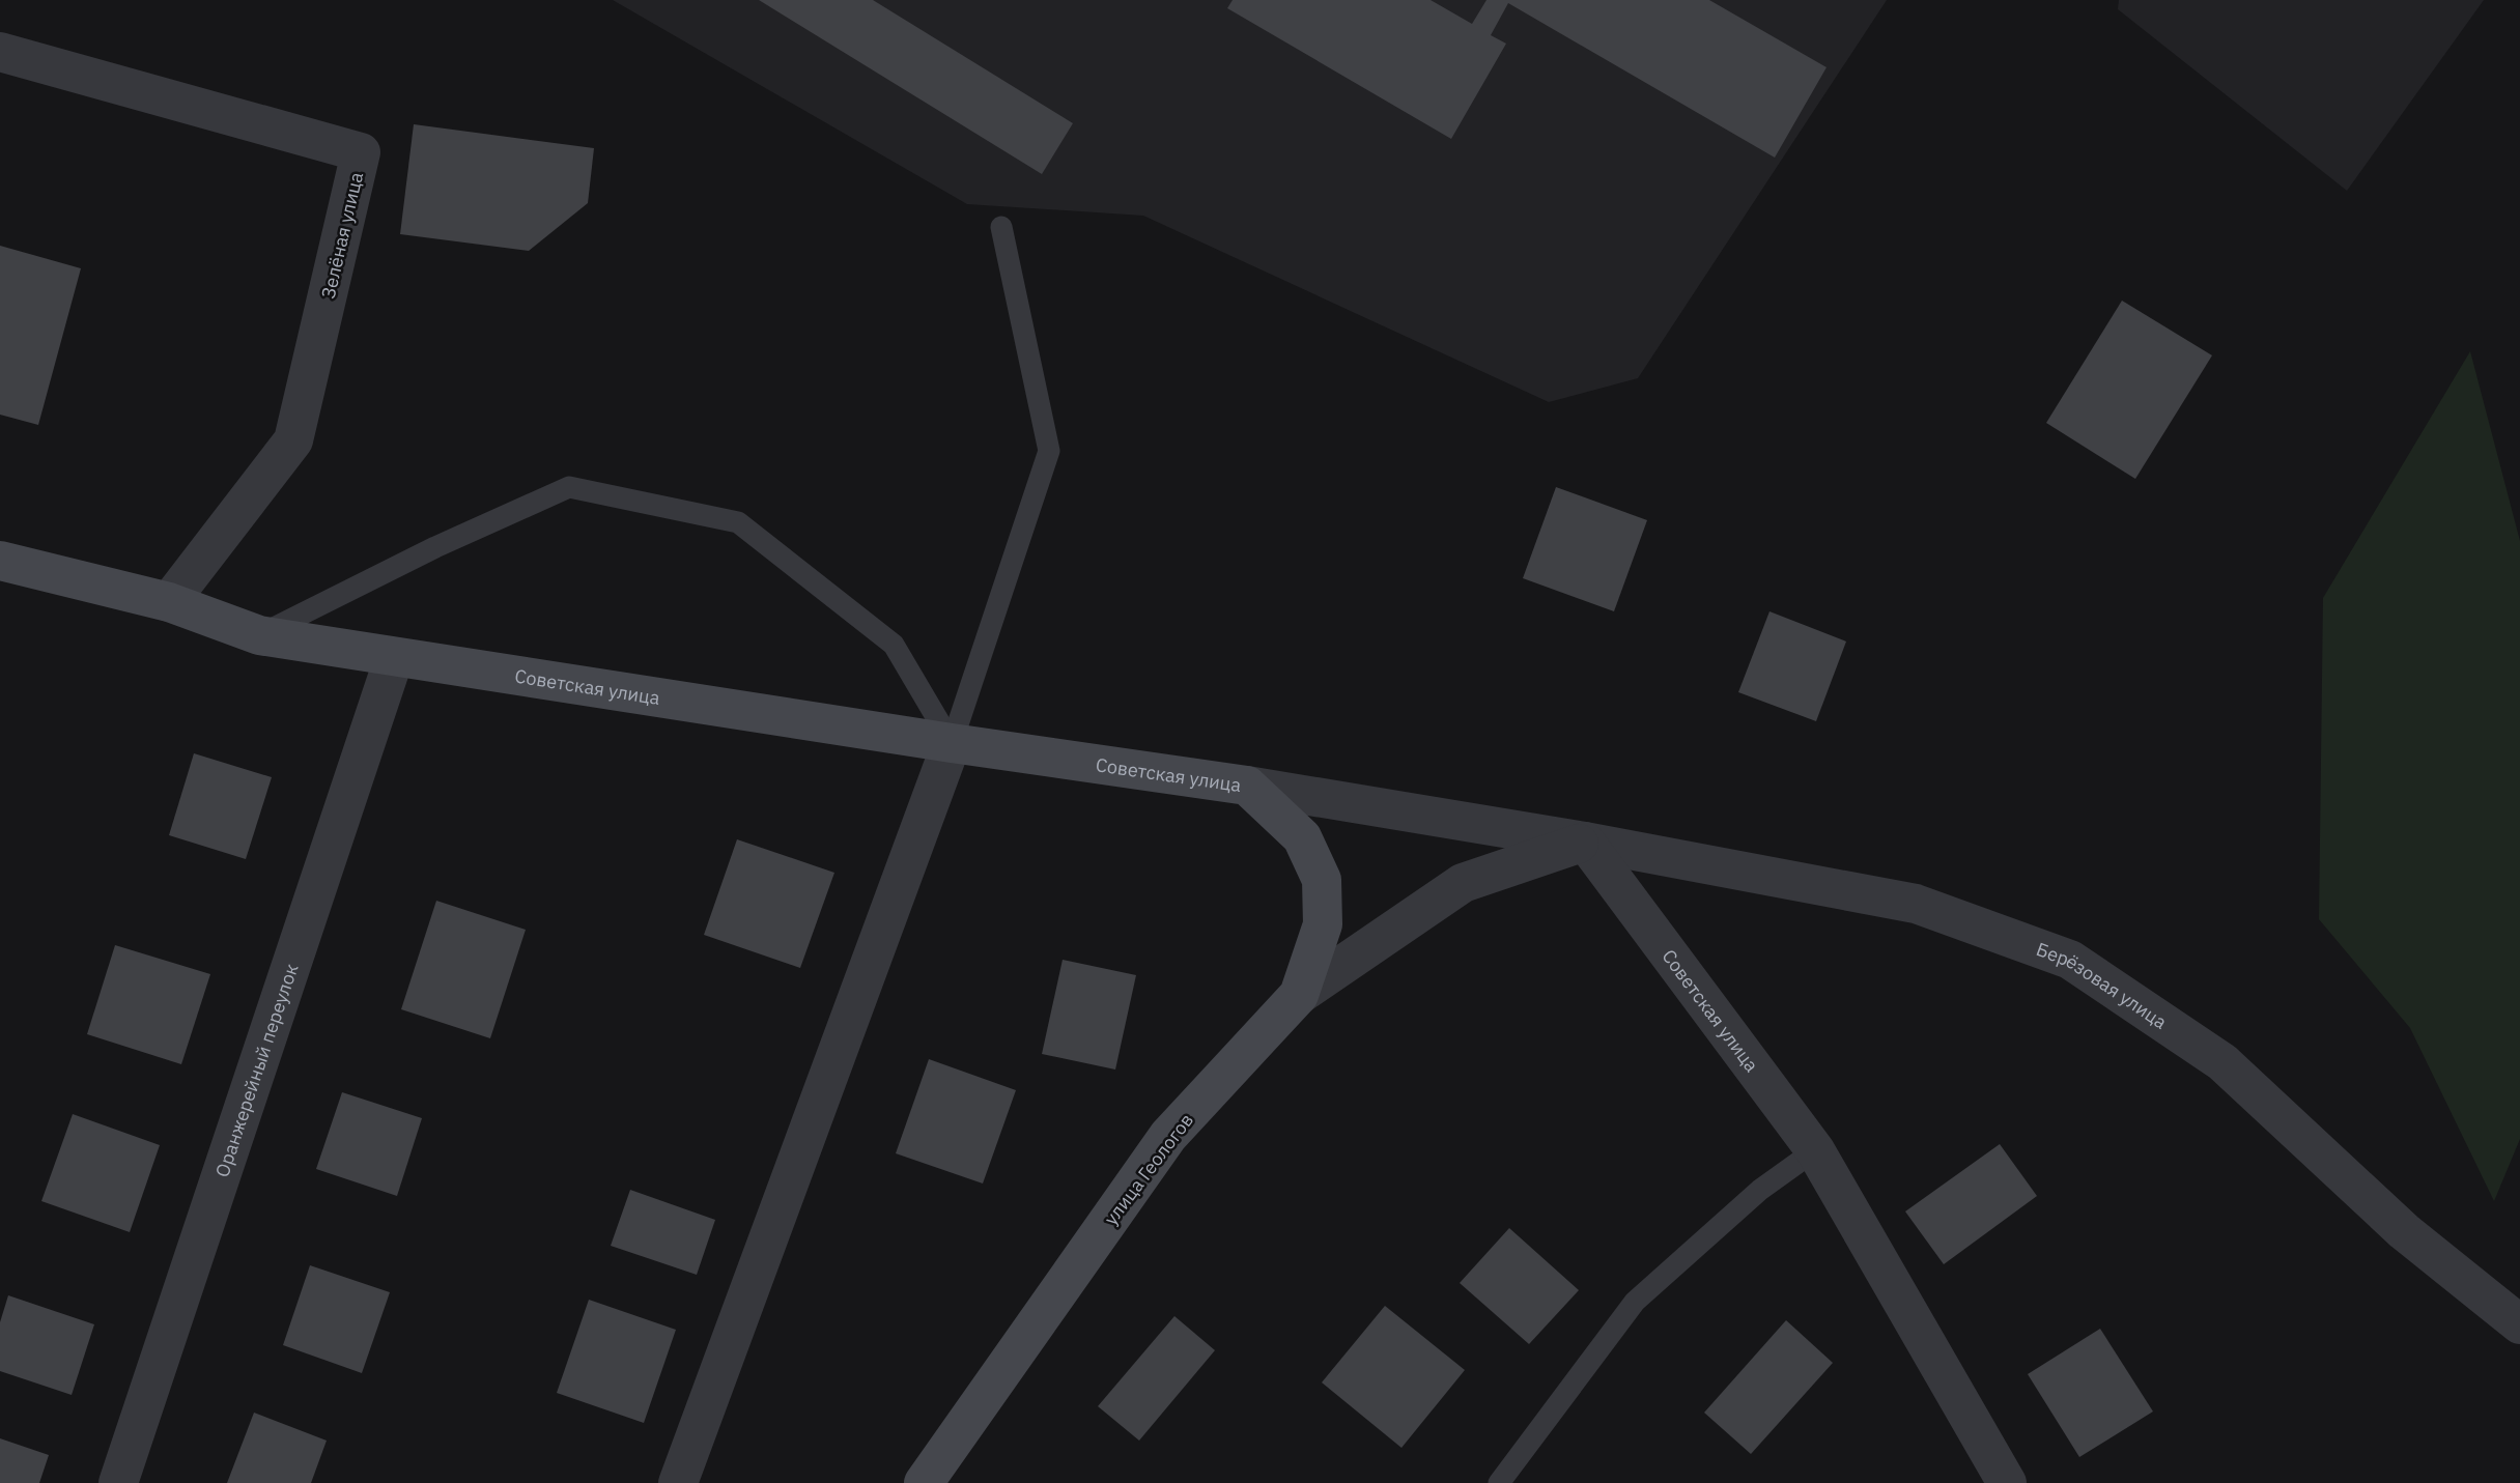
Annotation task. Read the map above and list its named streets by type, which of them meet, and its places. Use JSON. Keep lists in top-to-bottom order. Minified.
{"streets":{"street":["Зелёная улица","Советская улица","Берёзовая улица","Оранжерейный переулок","улица Геологов"]},"crossings":[["Зелёная улица","Советская улица"],["Советская улица","Берёзовая улица"],["Советская улица","Оранжерейный переулок"],["Советская улица","улица Геологов"]]}
